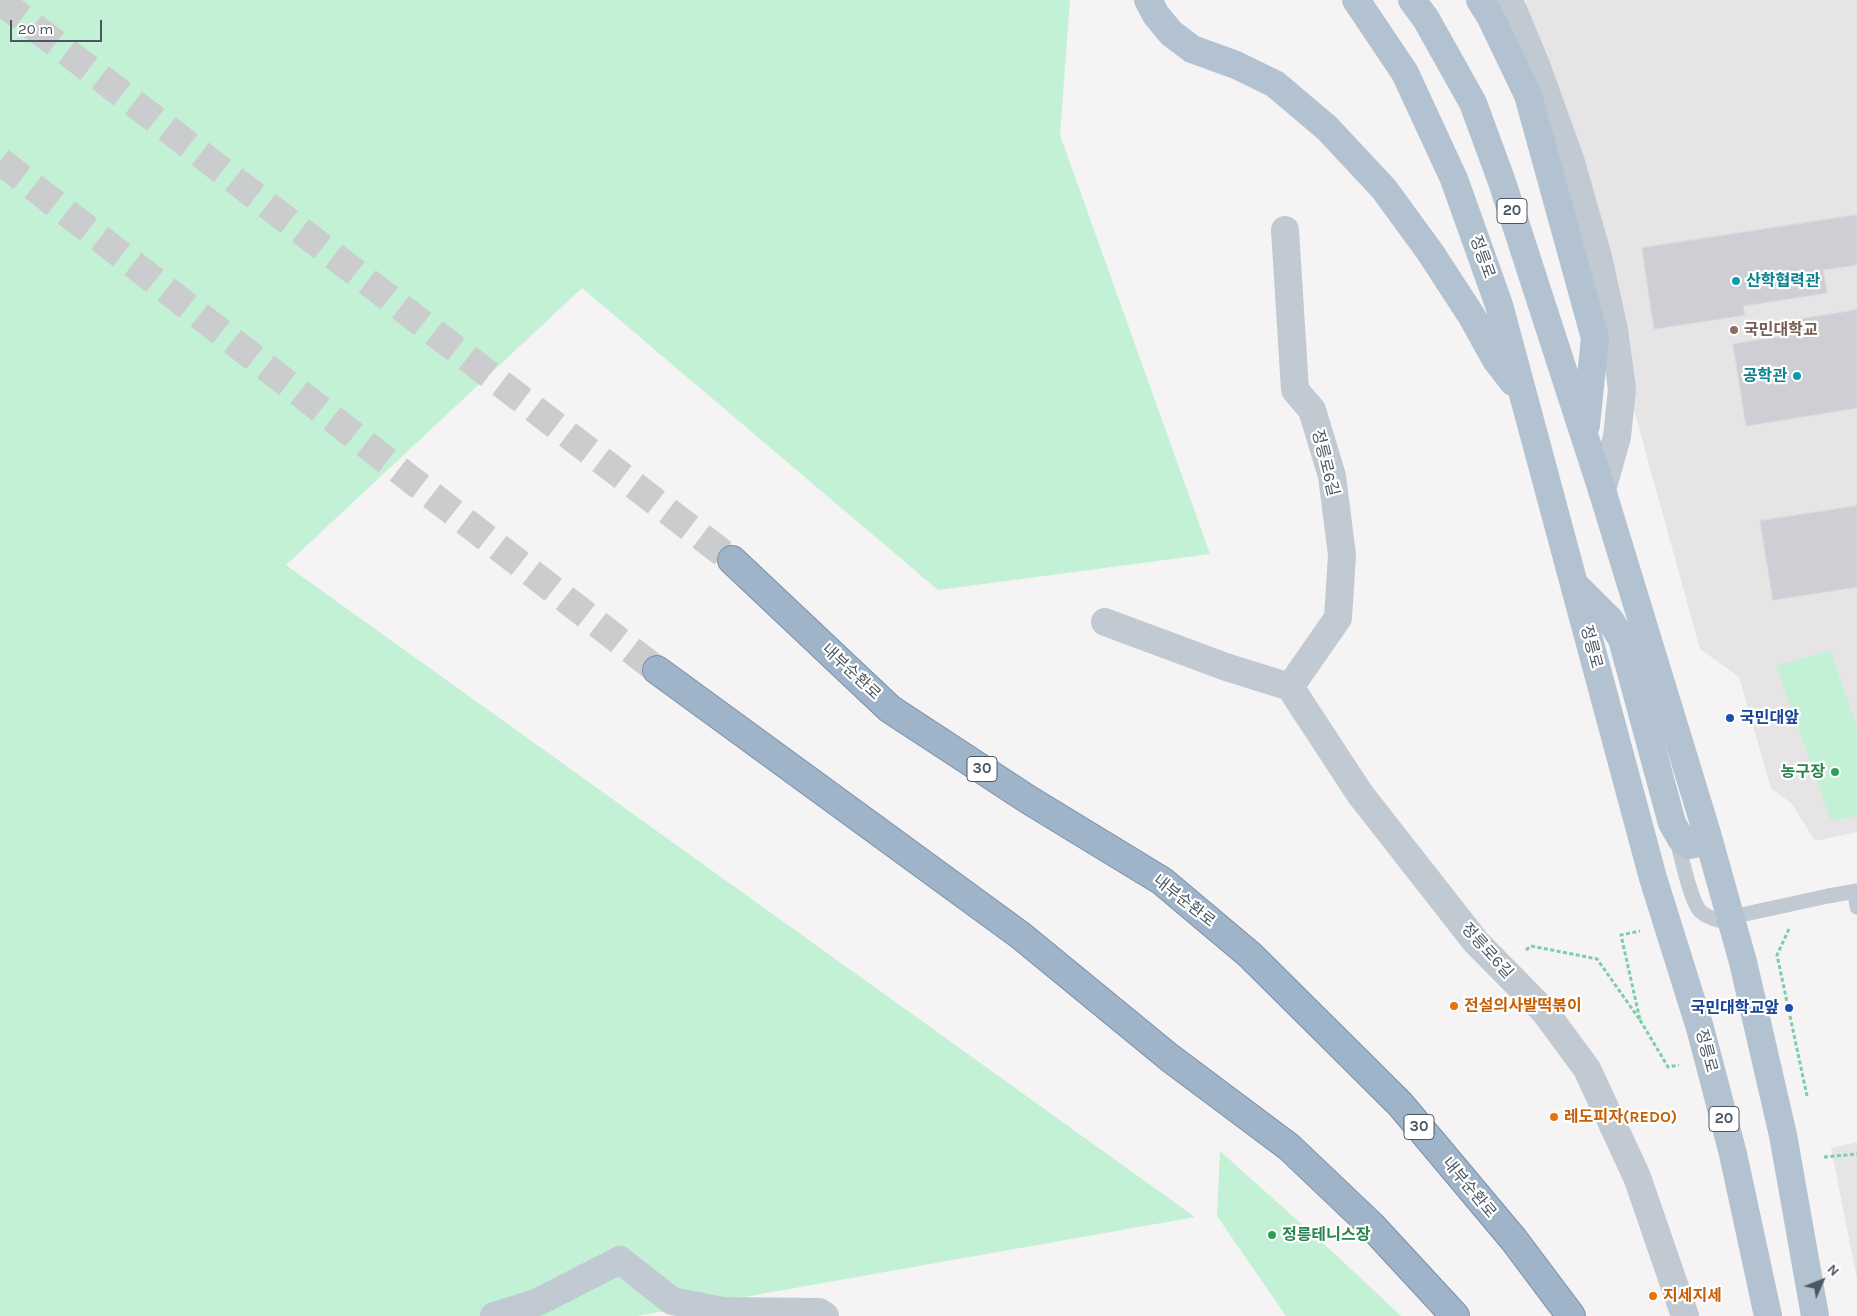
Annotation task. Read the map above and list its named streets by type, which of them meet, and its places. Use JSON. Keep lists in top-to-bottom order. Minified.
{"streets":{"highway":["내부순환로","30"],"main road":["20","정릉로"],"street":["정릉로6길"]},"places":["산학협력관","국민대학교","공학관","국민대앞","농구장","전설의사발떡볶이","국민대학교앞","레도피자(REDO)","정릉테니스장","지세지세"],"scale_bar":"20 m","north":"top right"}
